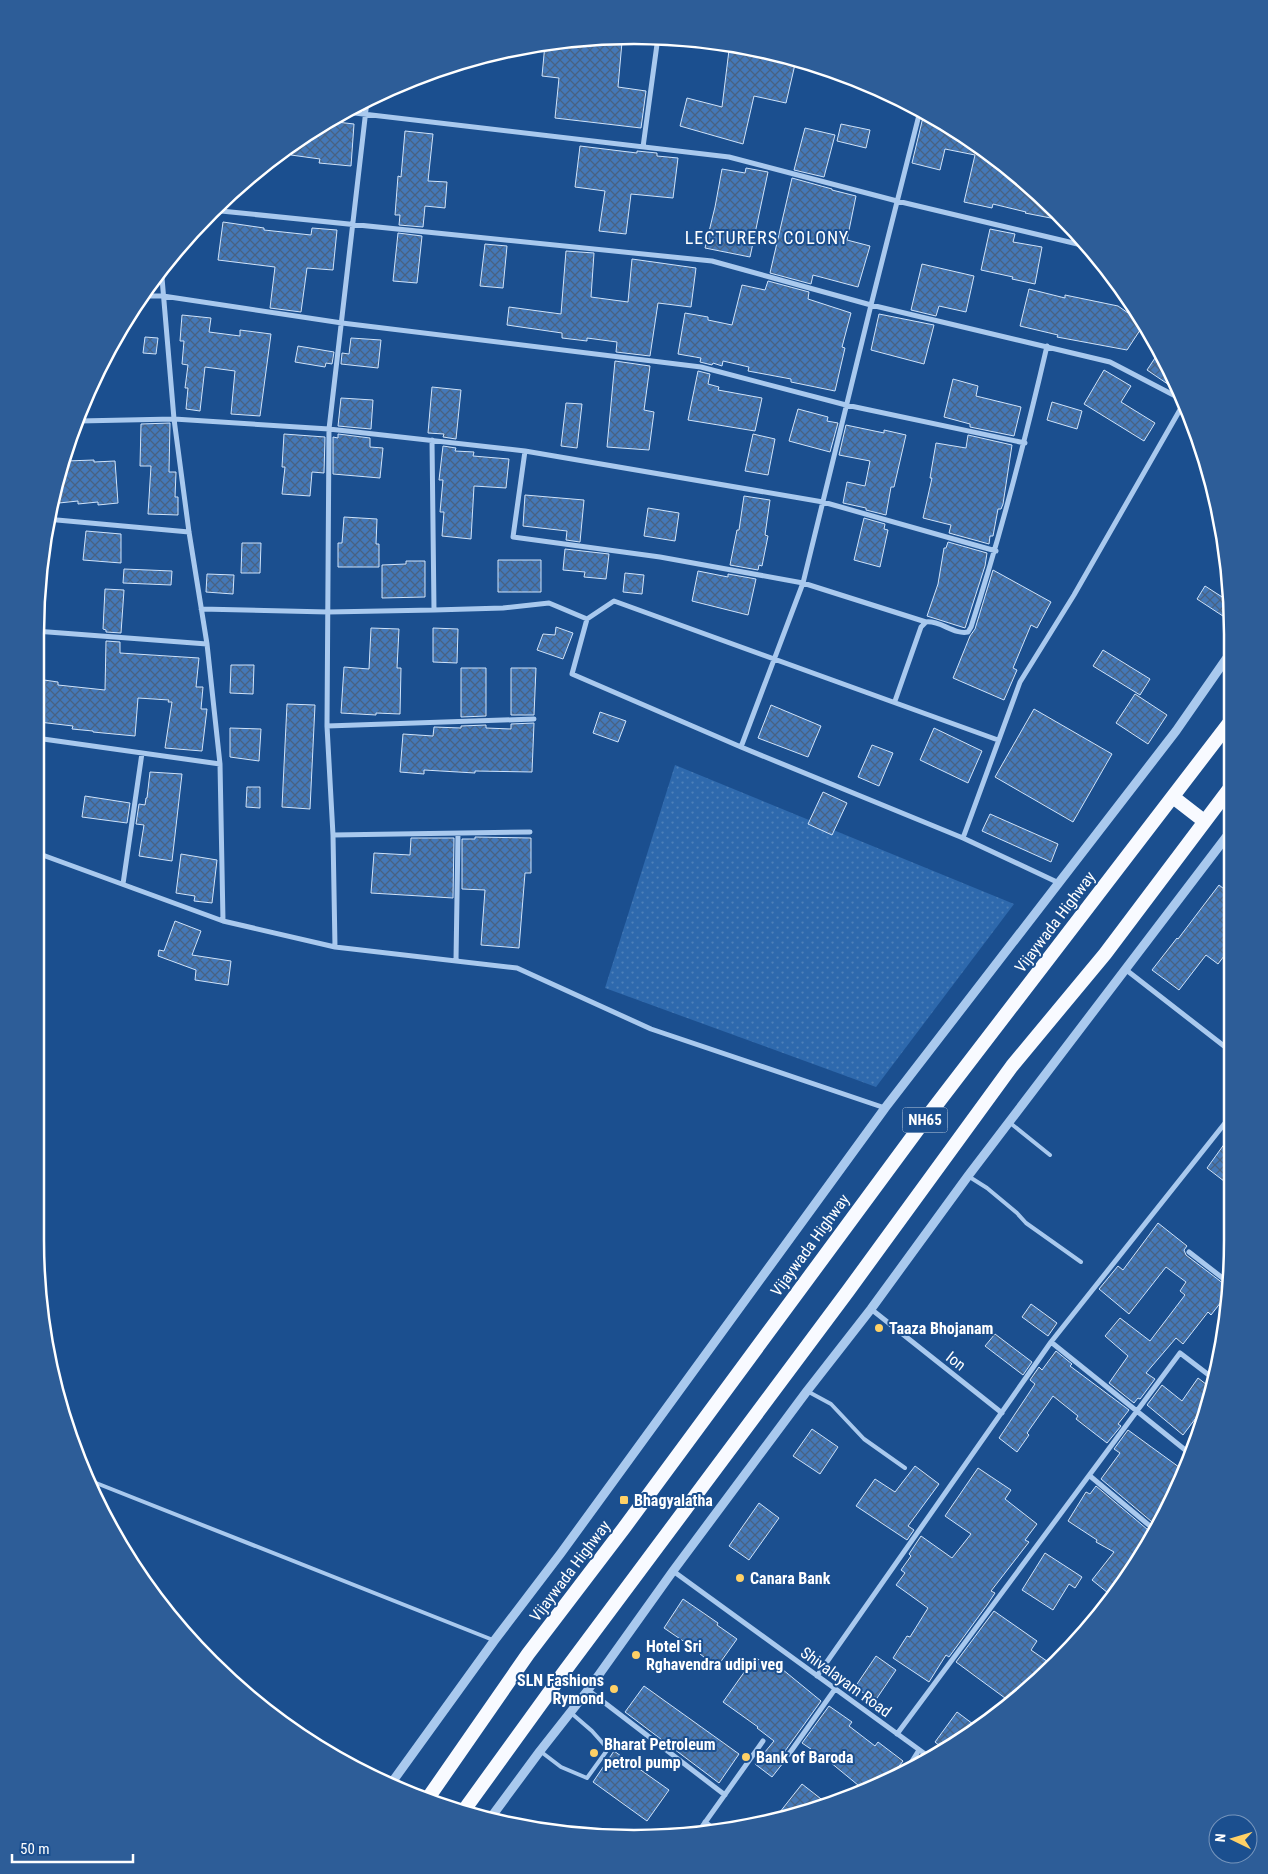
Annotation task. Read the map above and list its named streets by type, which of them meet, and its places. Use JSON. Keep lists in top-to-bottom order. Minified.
{"streets":{"highway":["Vijaywada Highway","NH65"],"street":["Ion","Shivalayam Road"]},"districts":["LECTURERS COLONY"],"places":{"other":["Taaza Bhojanam","Canara Bank","Hotel Sri Rghavendra udipi veg","SLN Fashions Rymond","Bharat Petroleum petrol pump","Bank of Baroda"],"transit":["Bhagyalatha"]},"scale_bar":"50 m","north":"left"}
